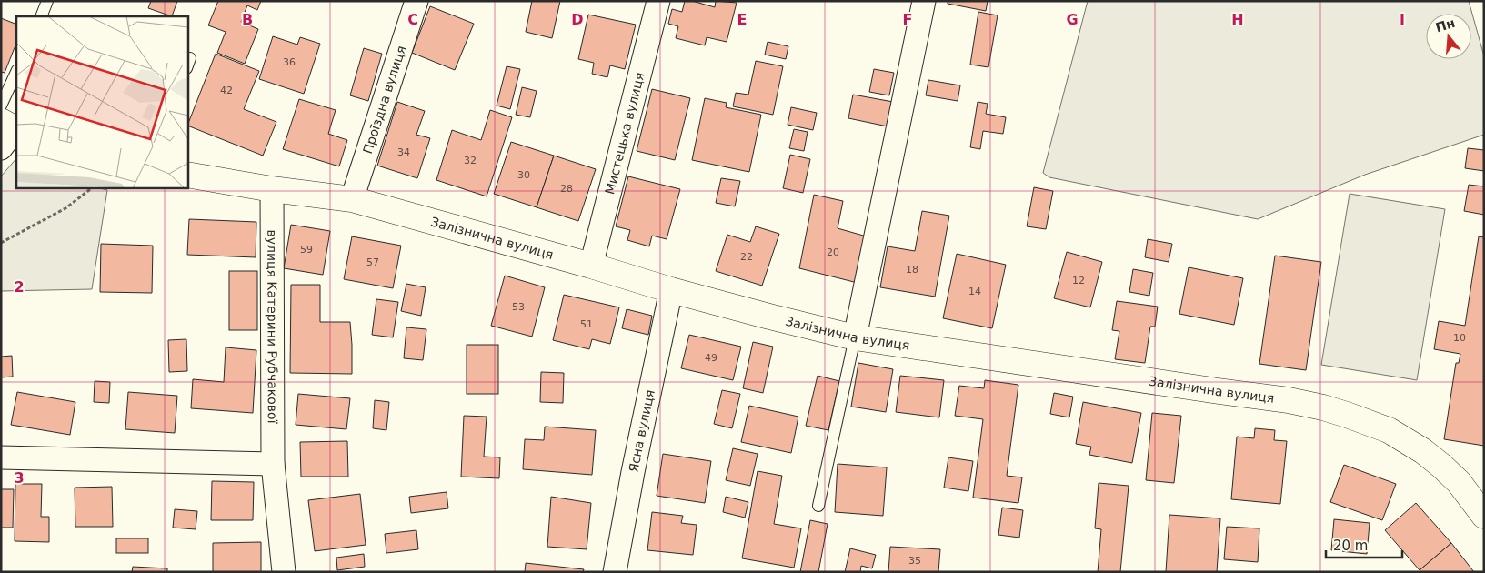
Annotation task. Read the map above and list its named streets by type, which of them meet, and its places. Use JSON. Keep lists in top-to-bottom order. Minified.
{"streets":{"street":["Проїздна вулиця","Мистецька вулиця","Залізнична вулиця","вулиця Катерини Рубчакової","Ясна вулиця"]},"crossings":[["Проїздна вулиця","Залізнична вулиця"],["Мистецька вулиця","Залізнична вулиця"],["Залізнична вулиця","вулиця Катерини Рубчакової"],["Залізнична вулиця","Ясна вулиця"]],"house_numbers":["36","42","34","32","30","28","59","20","22","57","18","12","14","53","51","10","49","35"],"scale_bar":"20 m","north":"top","grid":{"columns":["B","C","D","E","F","G","H","I"],"rows":["2","3"]}}
